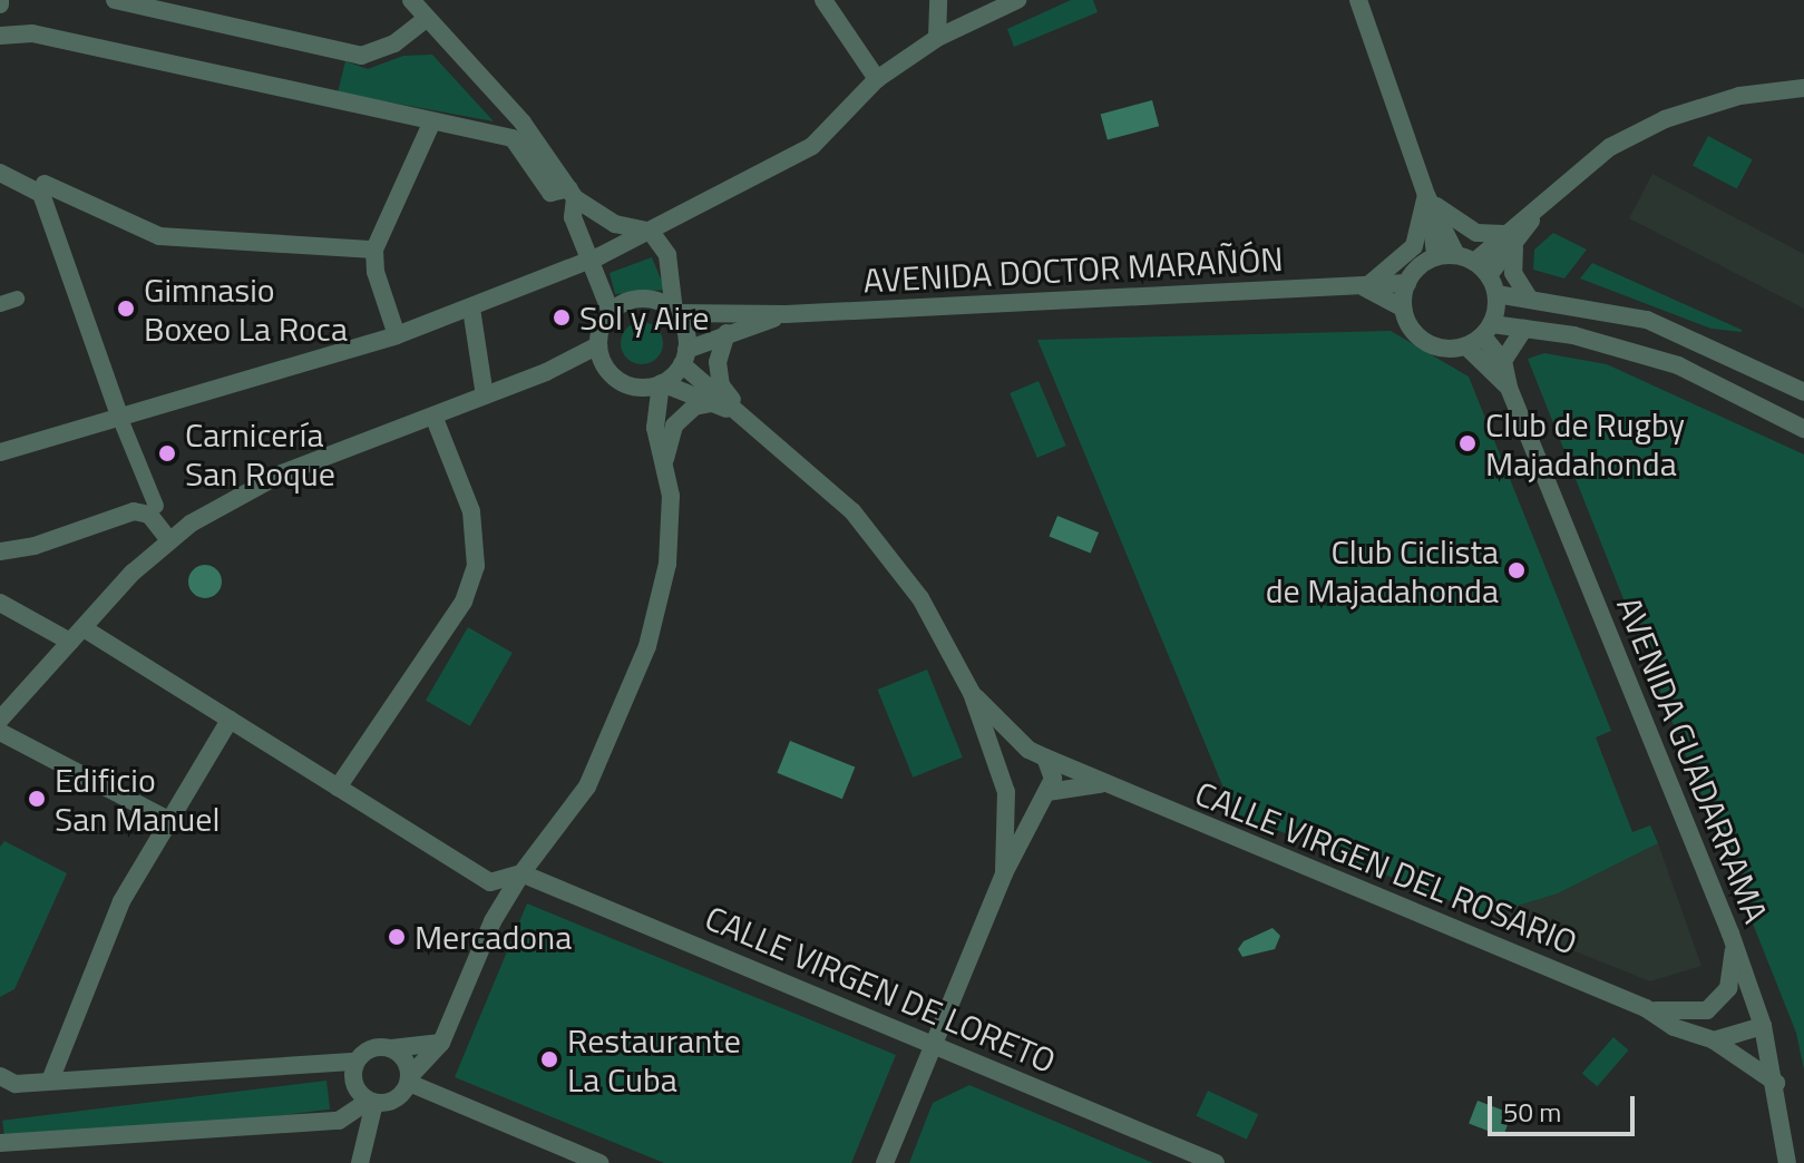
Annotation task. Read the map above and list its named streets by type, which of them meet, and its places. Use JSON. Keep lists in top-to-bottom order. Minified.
{"streets":{"street":["AVENIDA DOCTOR MARAÑÓN","AVENIDA GUADARRAMA","CALLE VIRGEN DEL ROSARIO","CALLE VIRGEN DE LORETO"]},"crossings":[["AVENIDA DOCTOR MARAÑÓN","AVENIDA GUADARRAMA"],["AVENIDA GUADARRAMA","CALLE VIRGEN DEL ROSARIO"]],"places":["Gimnasio Boxeo La Roca","Sol y Aire","Club de Rugby Majadahonda","Carnicería San Roque","Club Ciclista de Majadahonda","Edificio San Manuel","Mercadona","Restaurante La Cuba"],"scale_bar":"50 m"}
